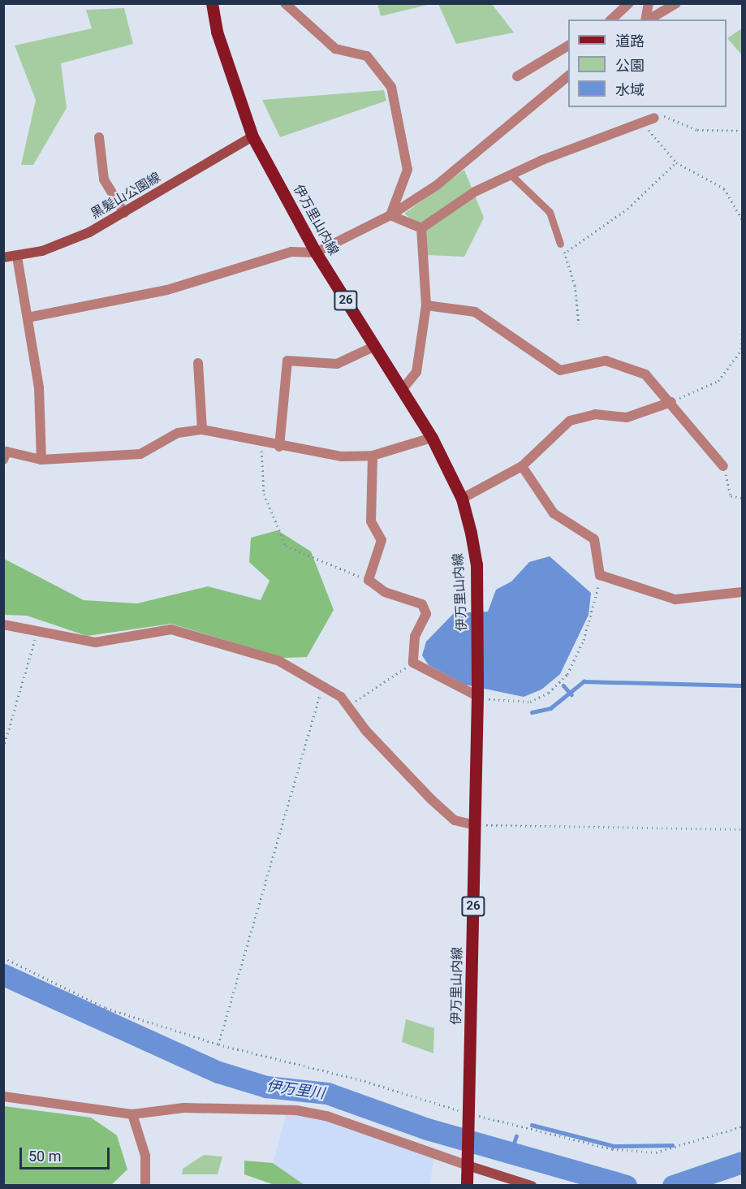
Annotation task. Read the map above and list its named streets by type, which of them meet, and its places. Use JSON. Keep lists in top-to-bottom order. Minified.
{"streets":{"main road":["黒髪山公園線","伊万里山内線","26"]},"crossings":[["黒髪山公園線","伊万里山内線"]],"water":["伊万里川"],"legend":["道路","公園","水域"],"scale_bar":"50 m"}
